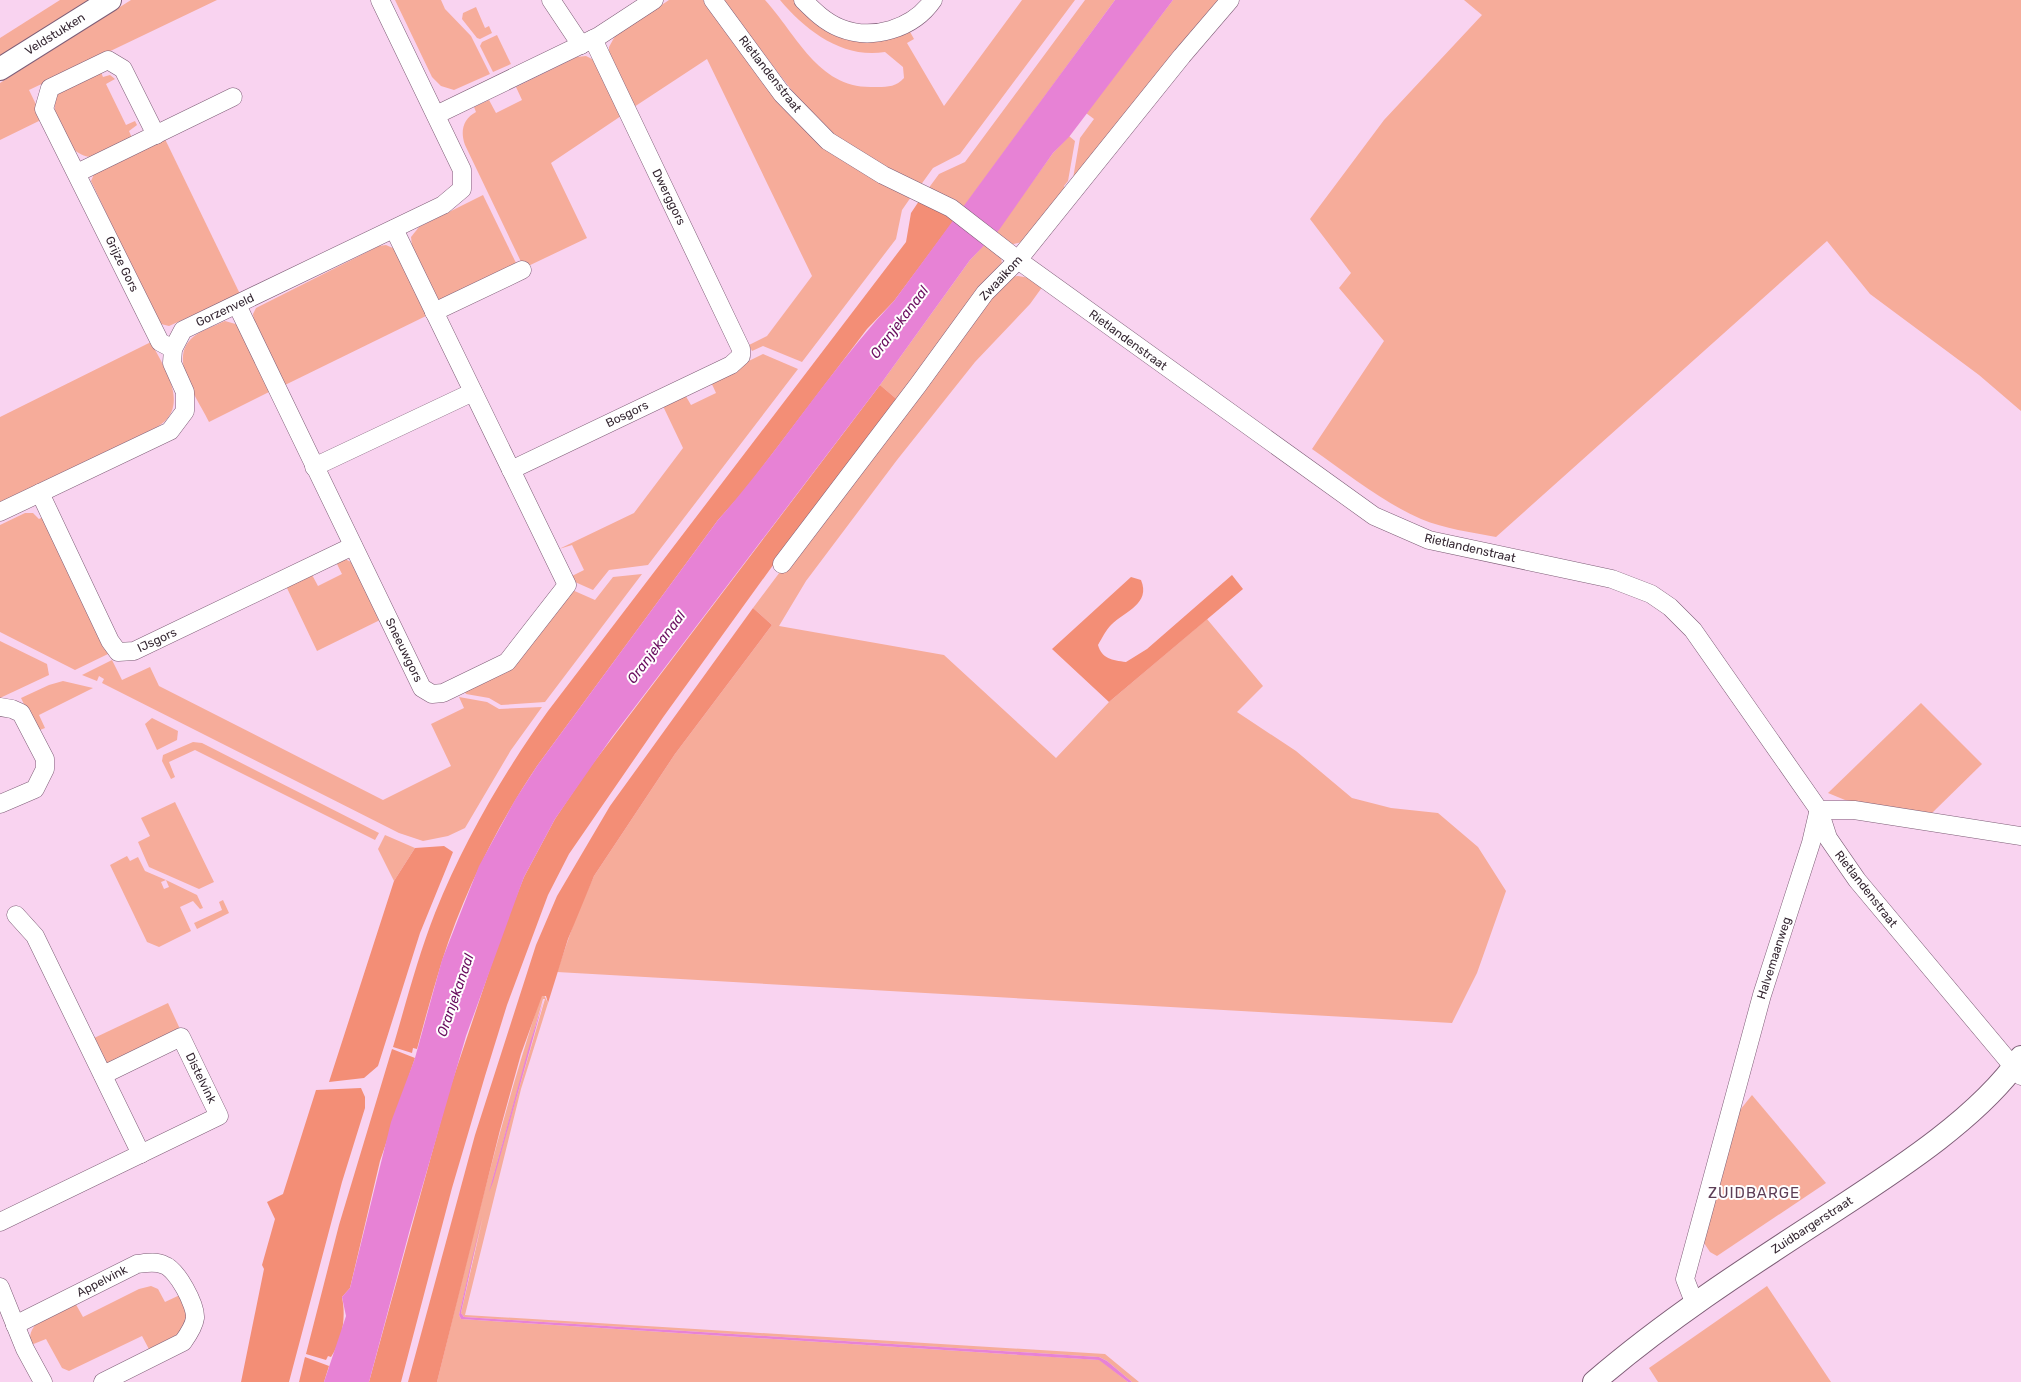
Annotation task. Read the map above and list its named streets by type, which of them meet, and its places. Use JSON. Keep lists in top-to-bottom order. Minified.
{"streets":{"street":["Veldstukken","Rietlandenstraat","Dwerggors","Grijze Gors","Zwaaikom","Gorzenveld","Bosgors","IJsgors","Sneeuwgors","Halvemaanweg","Distelvink","Zuidbargerstraat","Appelvink"]},"crossings":[["Rietlandenstraat","Zwaaikom"],["Rietlandenstraat","Halvemaanweg"],["Rietlandenstraat","Zuidbargerstraat"],["Dwerggors","Bosgors"],["Grijze Gors","Gorzenveld"],["Gorzenveld","Sneeuwgors"],["Bosgors","Sneeuwgors"],["IJsgors","Sneeuwgors"],["Halvemaanweg","Zuidbargerstraat"]],"districts":["ZUIDBARGE"],"water":["Oranjekanaal"]}
